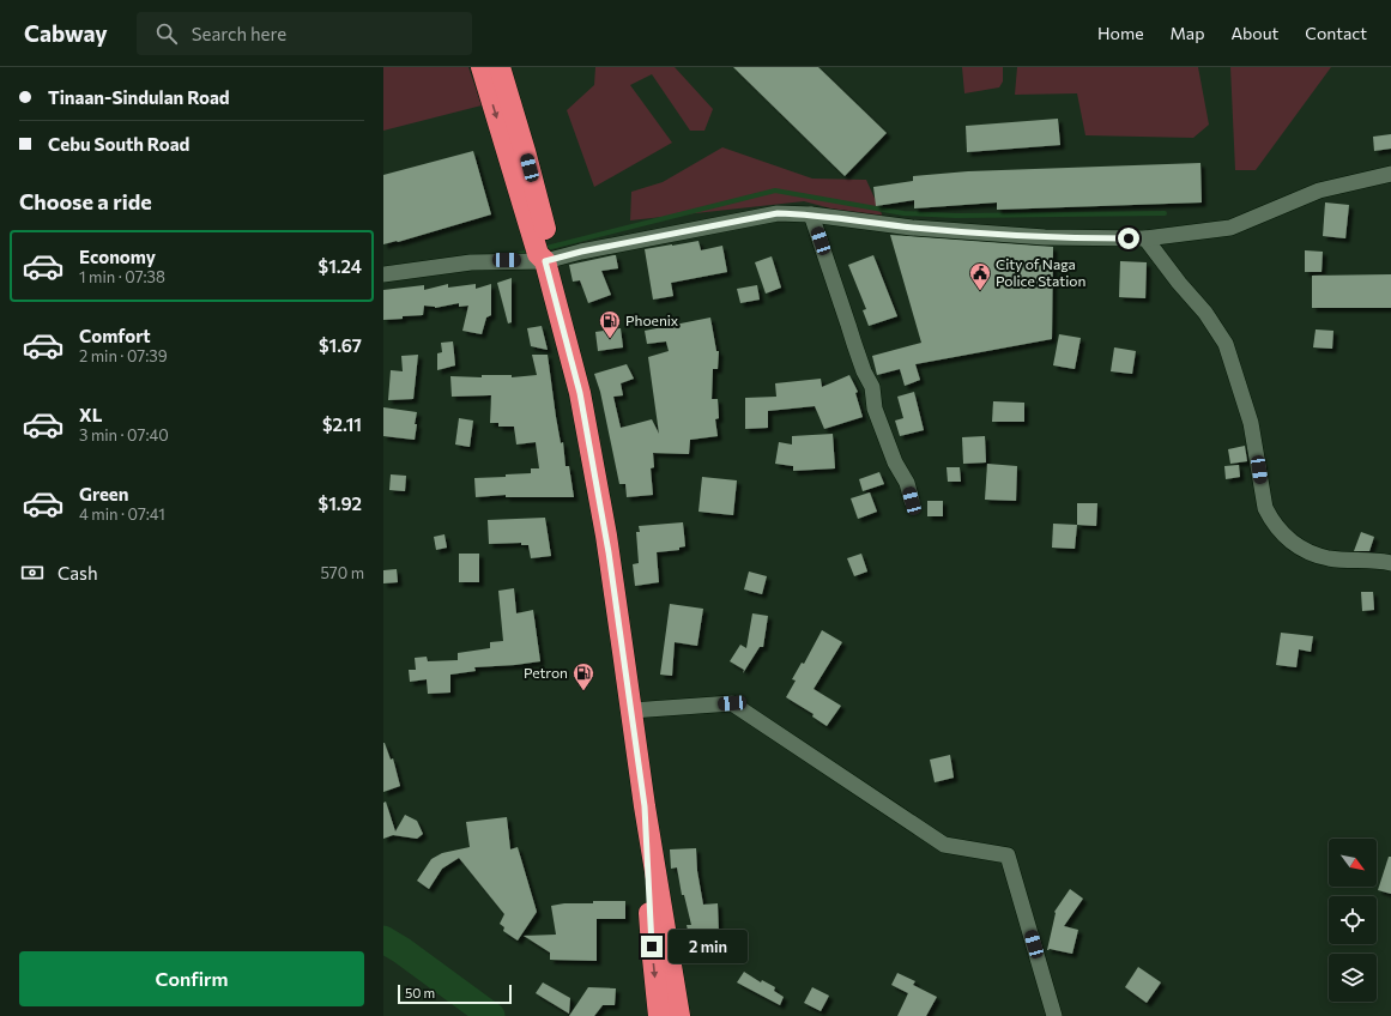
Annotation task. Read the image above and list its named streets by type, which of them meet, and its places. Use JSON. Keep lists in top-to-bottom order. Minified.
{"places":{"public building":["City of Naga Police Station"],"fuel station":["Phoenix","Petron"]},"scale_bar":"50 m","north":"bottom right","page":{"header":"Cabway","search":"Search here","nav":["Home","Map","About","Contact"],"banner":["Tinaan-Sindulan Road","Cebu South Road"],"heading":"Choose a ride","list":[{"name":"Economy","note":"1 min · 07:38","value":"$1.24"},{"name":"Comfort","note":"2 min · 07:39","value":"$1.67"},{"name":"XL","note":"3 min · 07:40","value":"$2.11"},{"name":"Green","note":"4 min · 07:41","value":"$1.92"}],"pay":["Cash","570 m"],"bubble":"2 min","buttons":"Confirm","scale":"50 m"}}
